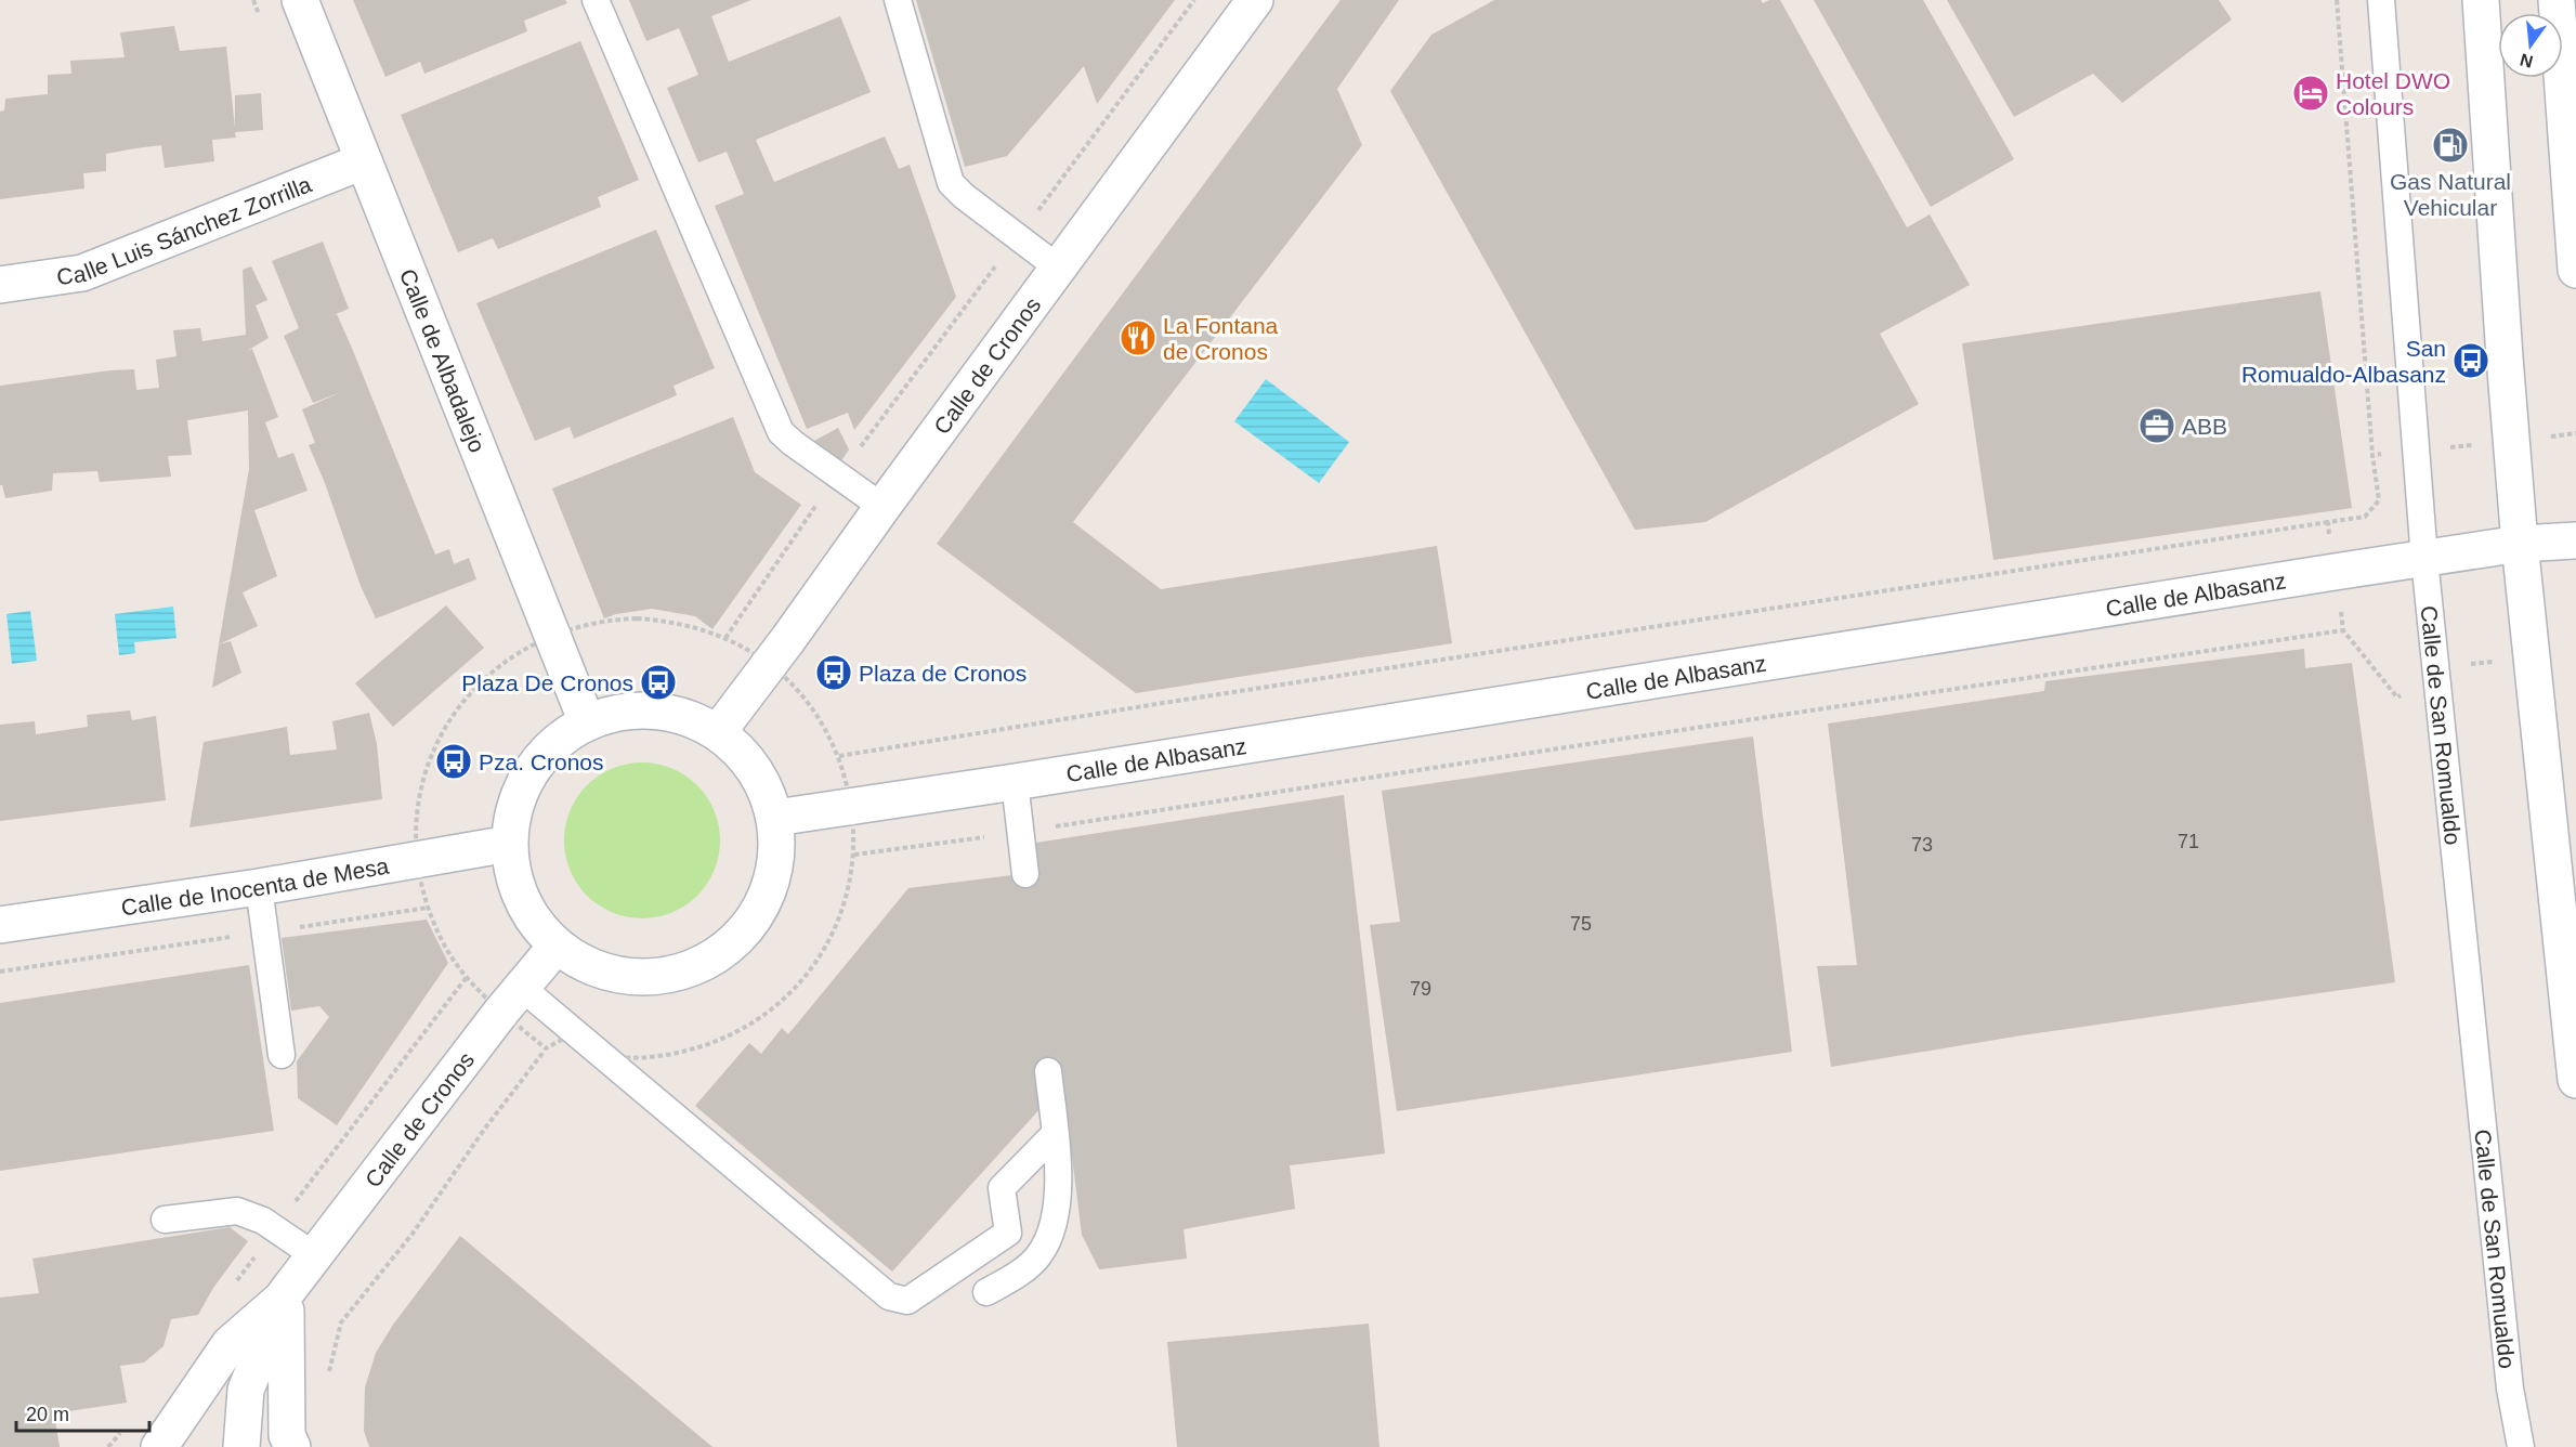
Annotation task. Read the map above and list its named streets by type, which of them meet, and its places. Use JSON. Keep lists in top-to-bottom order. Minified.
{"streets":{"street":["Calle Luis Sánchez Zorrilla","Calle de Albadalejo","Calle de Cronos","Calle de Albasanz","Calle de Inocenta de Mesa"],"lane":["Calle de San Romualdo"]},"crossings":[["Calle Luis Sánchez Zorrilla","Calle de Albadalejo"],["Calle de Albasanz","Calle de San Romualdo"]],"places":{"hotel":["Hotel DWO Colours"],"fuel station":["Gas Natural Vehicular"],"restaurant":["La Fontana de Cronos"],"bus stop":["San Romualdo-Albasanz","Plaza de Cronos","Plaza De Cronos","Pza. Cronos"],"office":["ABB"]},"house_numbers":["71","73","75","79"],"scale_bar":"20 m","north":"bottom"}
